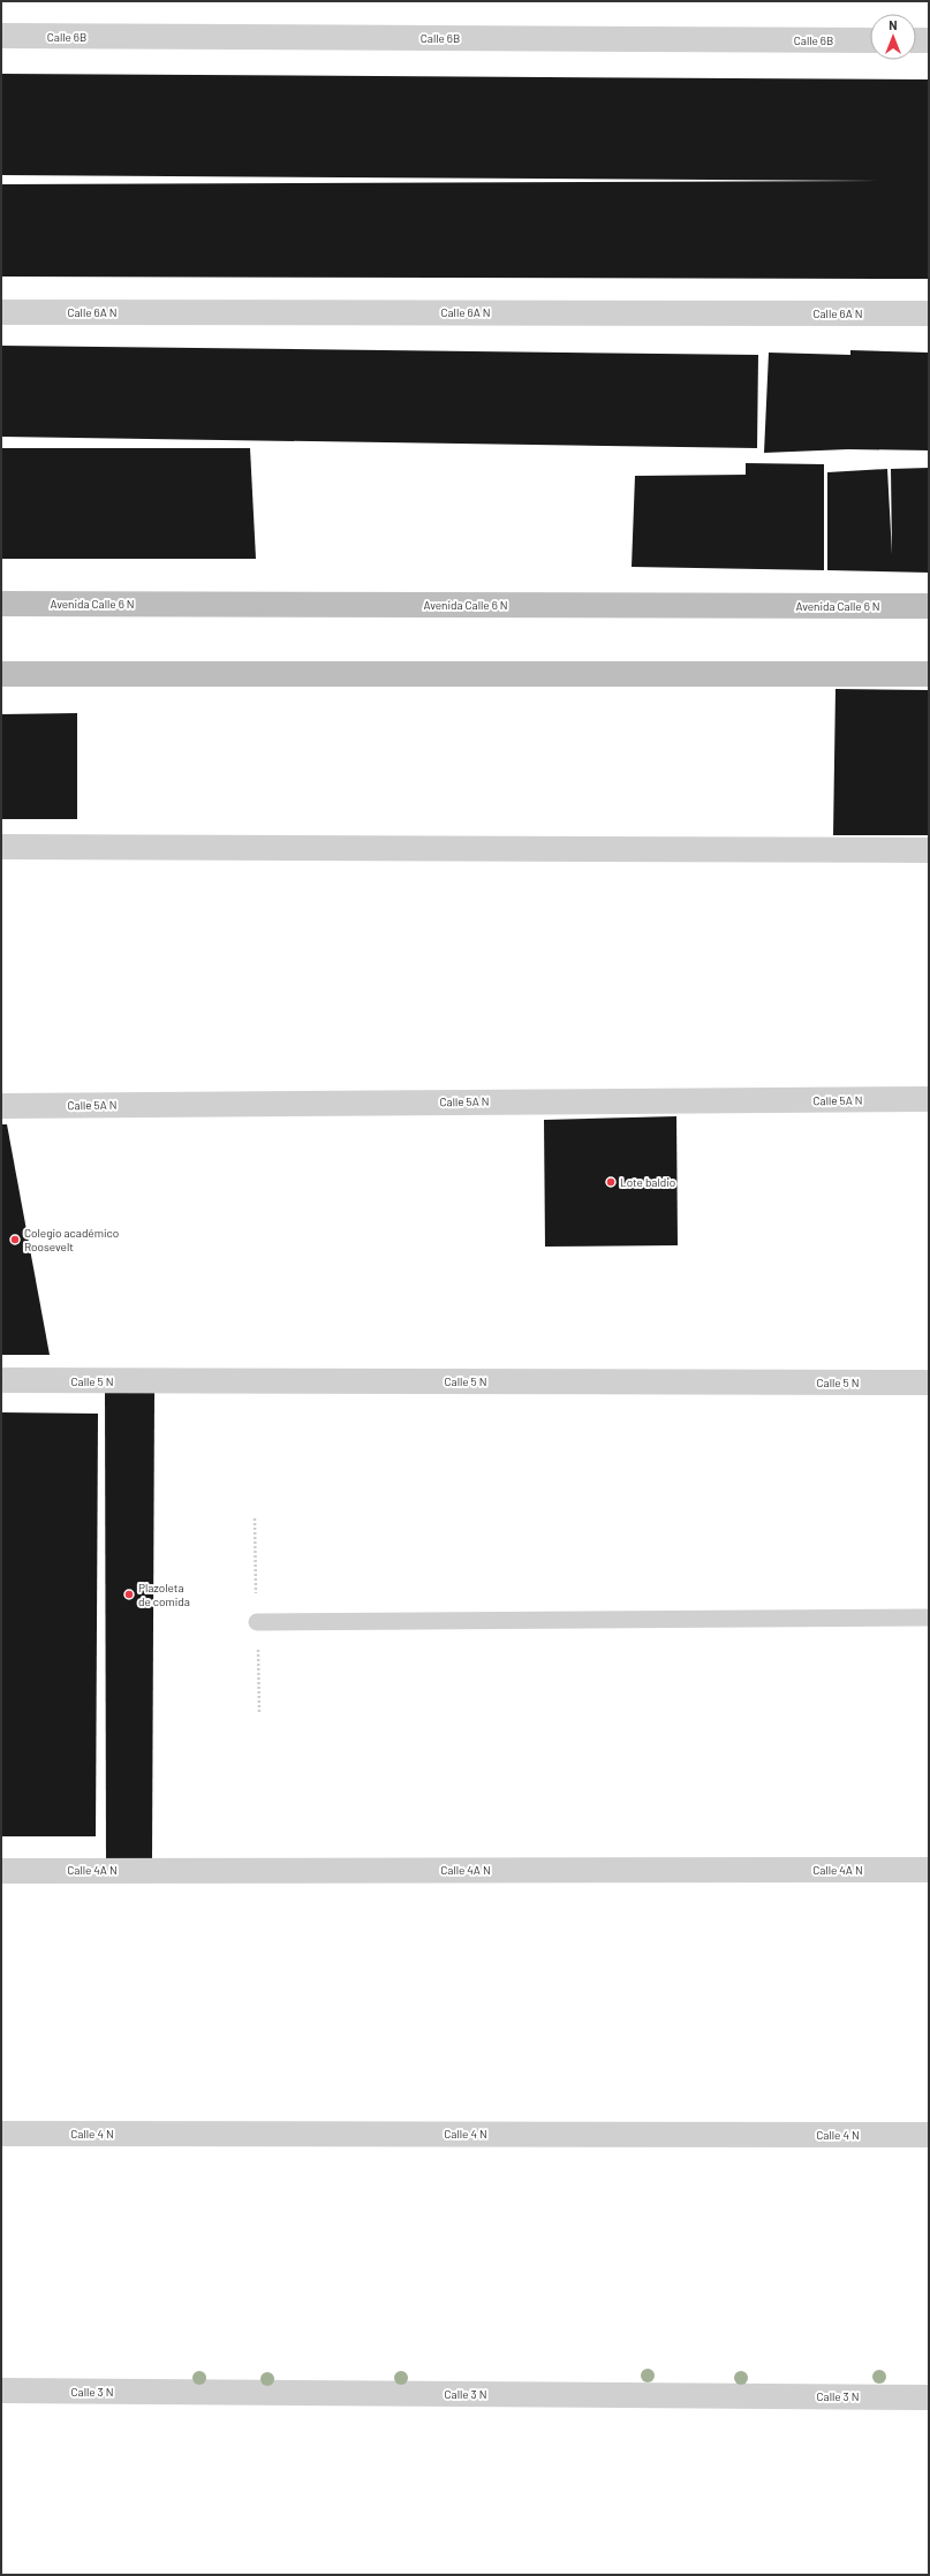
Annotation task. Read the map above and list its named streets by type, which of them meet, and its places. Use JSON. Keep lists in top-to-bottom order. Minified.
{"streets":{"street":["Calle 6B","Calle 6A N","Avenida Calle 6 N","Calle 5A N","Calle 5 N","Calle 4A N","Calle 4 N","Calle 3 N"]},"places":["Lote baldio","Colegio académico Roosevelt","Plazoleta de comida"],"north":"top"}
